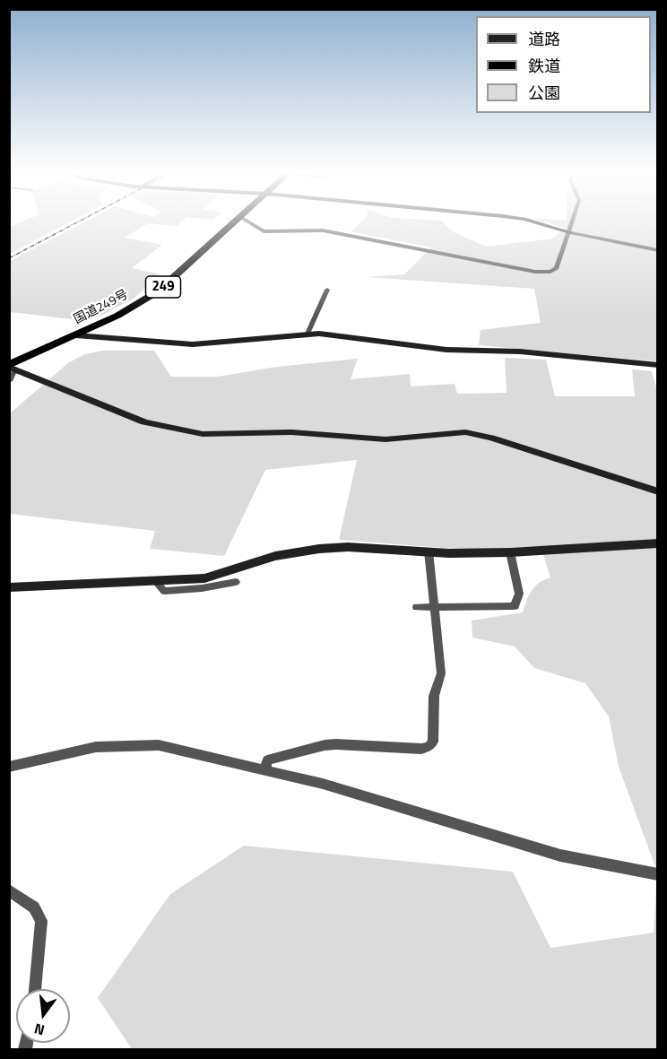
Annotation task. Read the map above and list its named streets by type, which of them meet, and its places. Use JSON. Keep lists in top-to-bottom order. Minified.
{"streets":{"highway":["249","国道249号"]},"legend":["道路","鉄道","公園"],"north":"bottom"}
